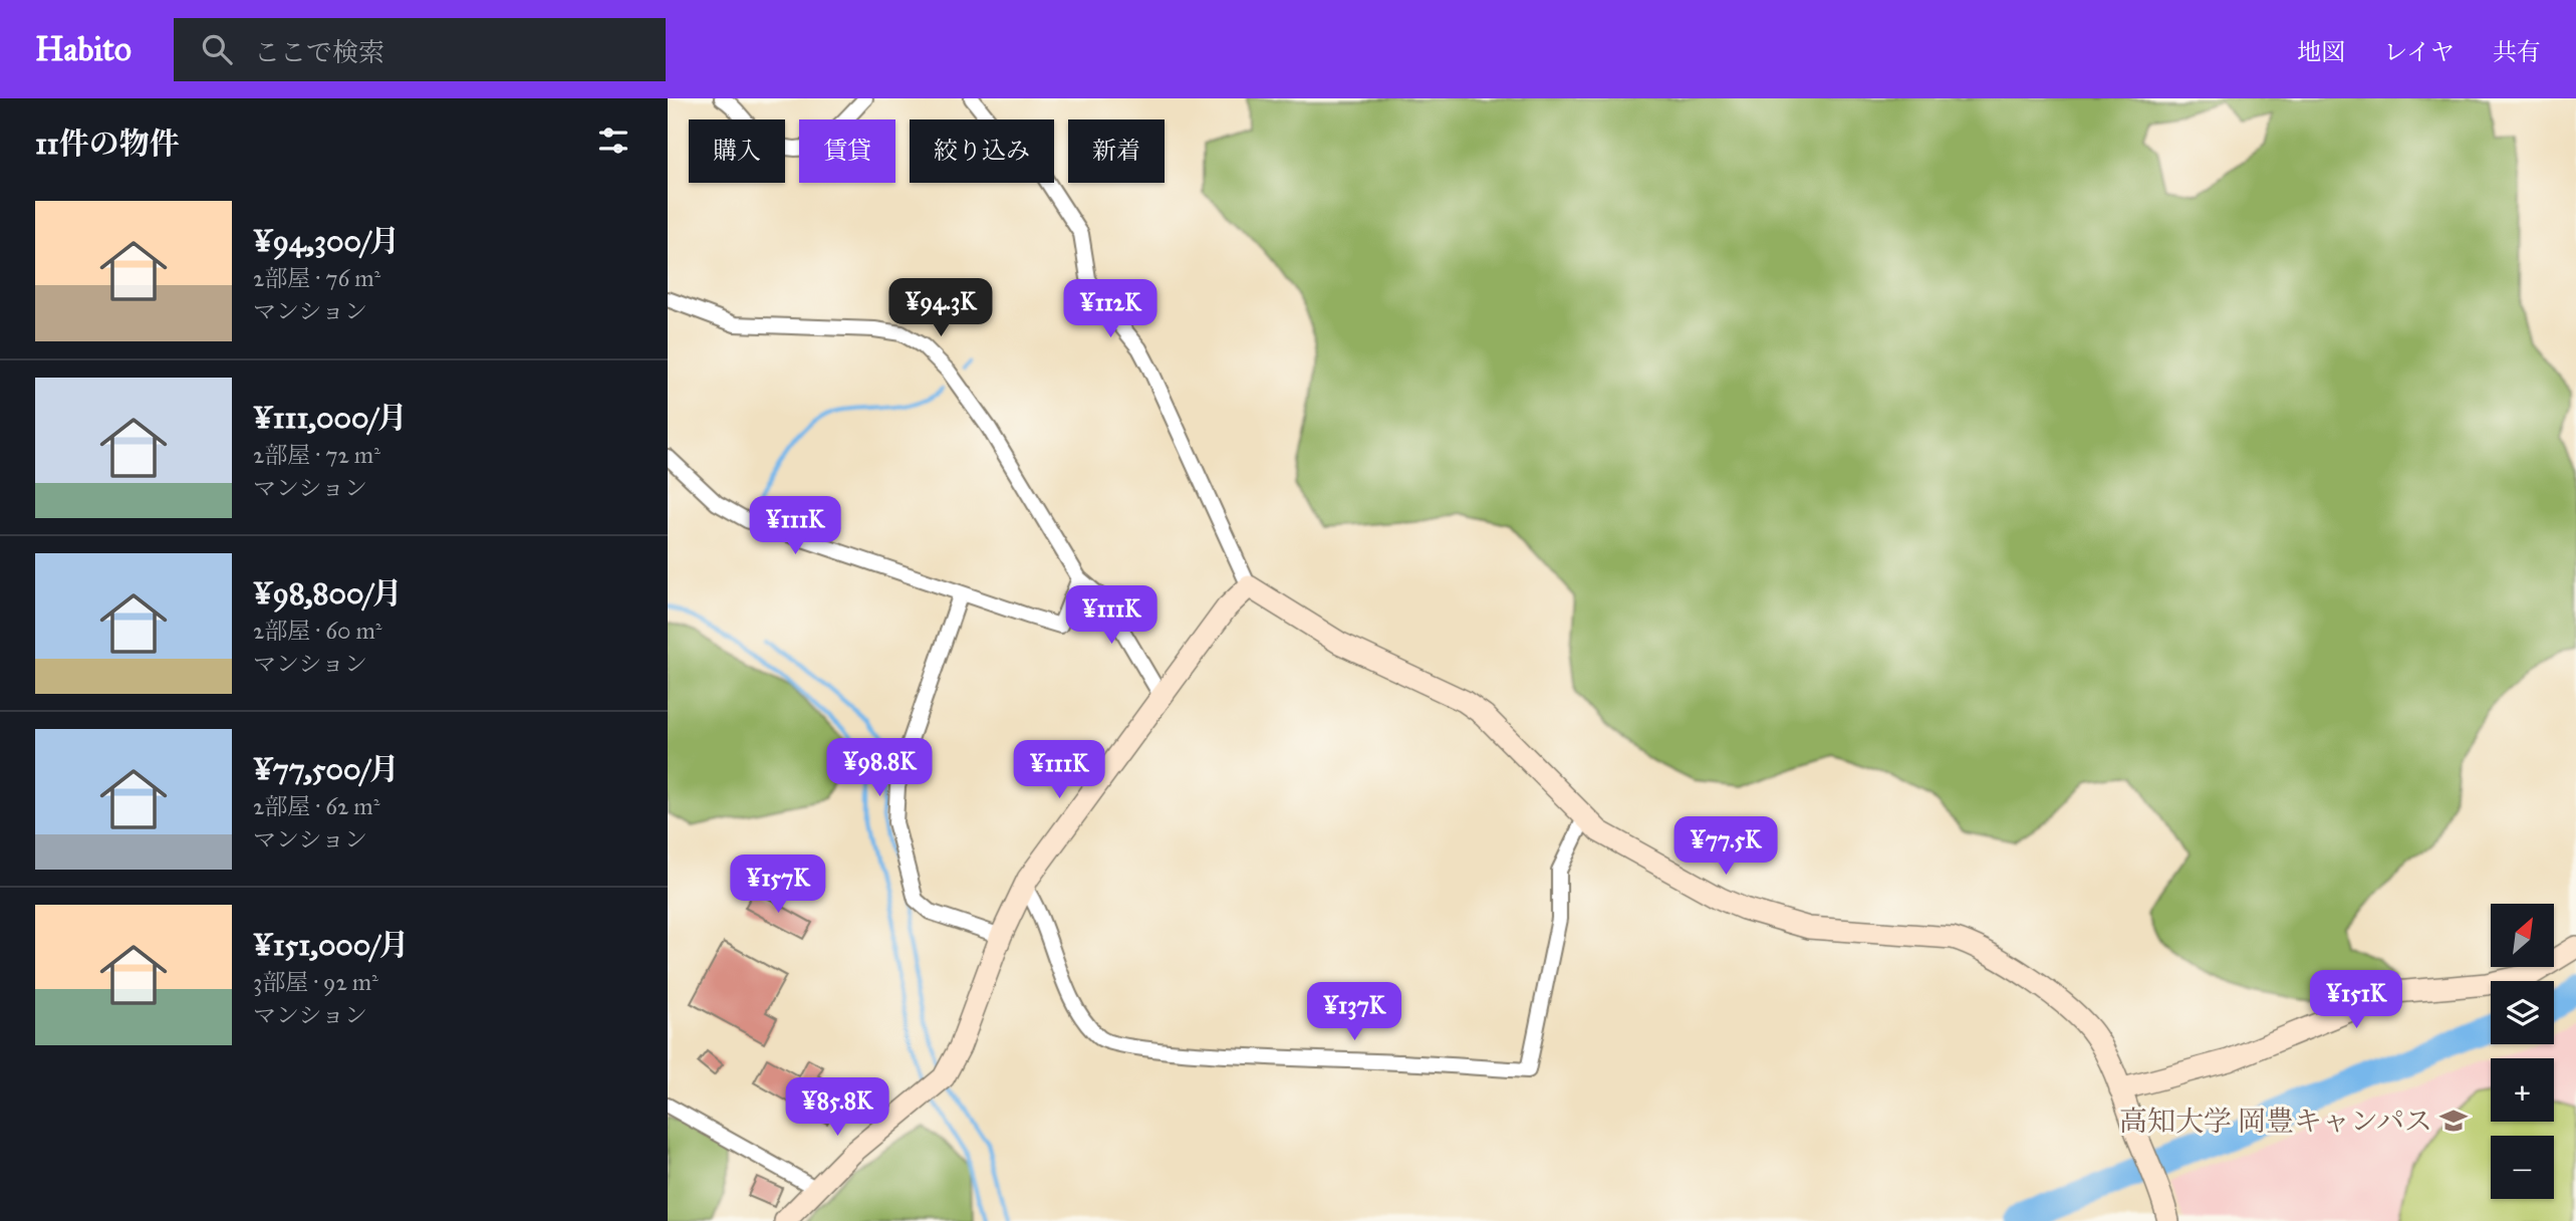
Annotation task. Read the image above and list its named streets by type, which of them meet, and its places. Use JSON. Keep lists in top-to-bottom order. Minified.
{"places":{"school or university":["高知大学 岡豊キャンパス"]},"north":"top right","page":{"header":"Habito","search":"ここで検索","nav":["地図","レイヤ","共有"],"heading":"11件の物件","chip":["購入","賃貸","絞り込み","新着"],"list":[{"name":"¥94,300/月","note":"2部屋 · 76 m² · マンション"},{"name":"¥111,000/月","note":"2部屋 · 72 m² · マンション"},{"name":"¥98,800/月","note":"2部屋 · 60 m² · マンション"},{"name":"¥77,500/月","note":"2部屋 · 62 m² · マンション"},{"name":"¥151,000/月","note":"3部屋 · 92 m² · マンション"}],"price":["¥94.3K","¥112K","¥111K","¥111K","¥98.8K","¥111K","¥77.5K","¥157K","¥151K","¥137K","¥85.8K"],"map_buttons":["+","−"]}}
